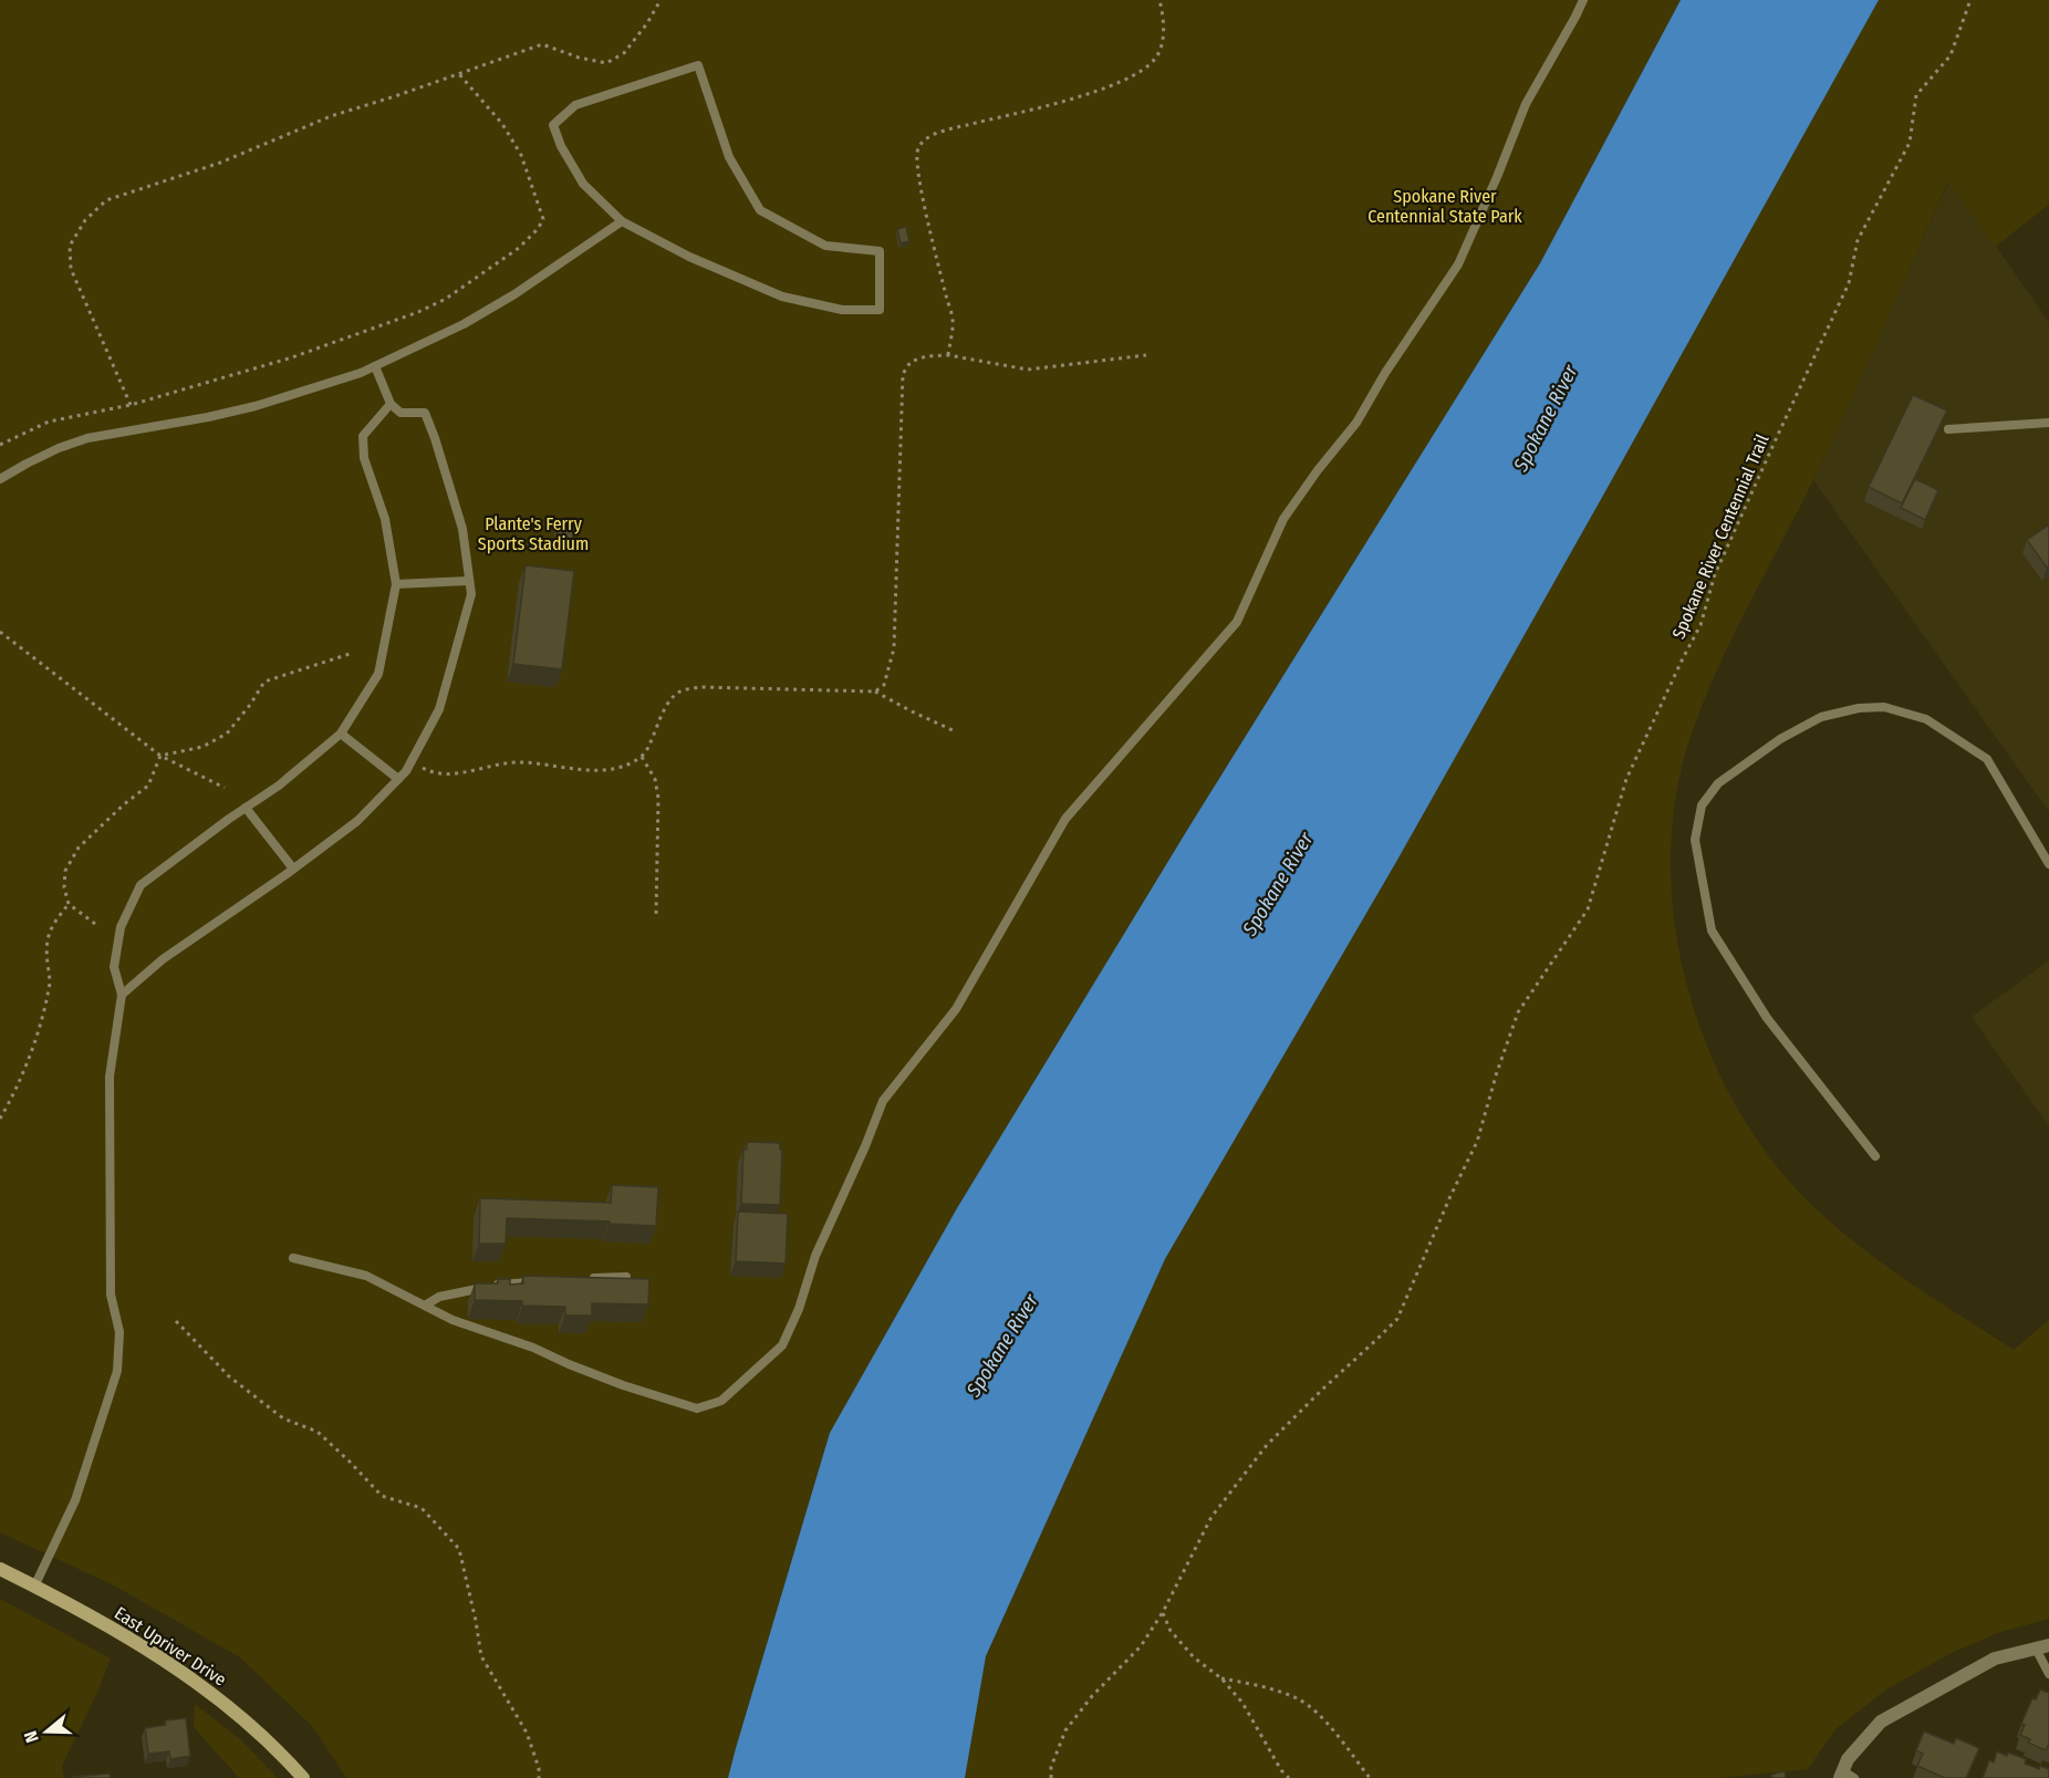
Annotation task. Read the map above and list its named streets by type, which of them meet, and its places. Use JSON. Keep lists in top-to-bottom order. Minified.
{"streets":{"street":["East Upriver Drive"],"path":["Spokane River Centennial Trail"]},"water":["Spokane River"],"parks":["Spokane River Centennial State Park","Plante's Ferry Sports Stadium"],"north":"left"}
